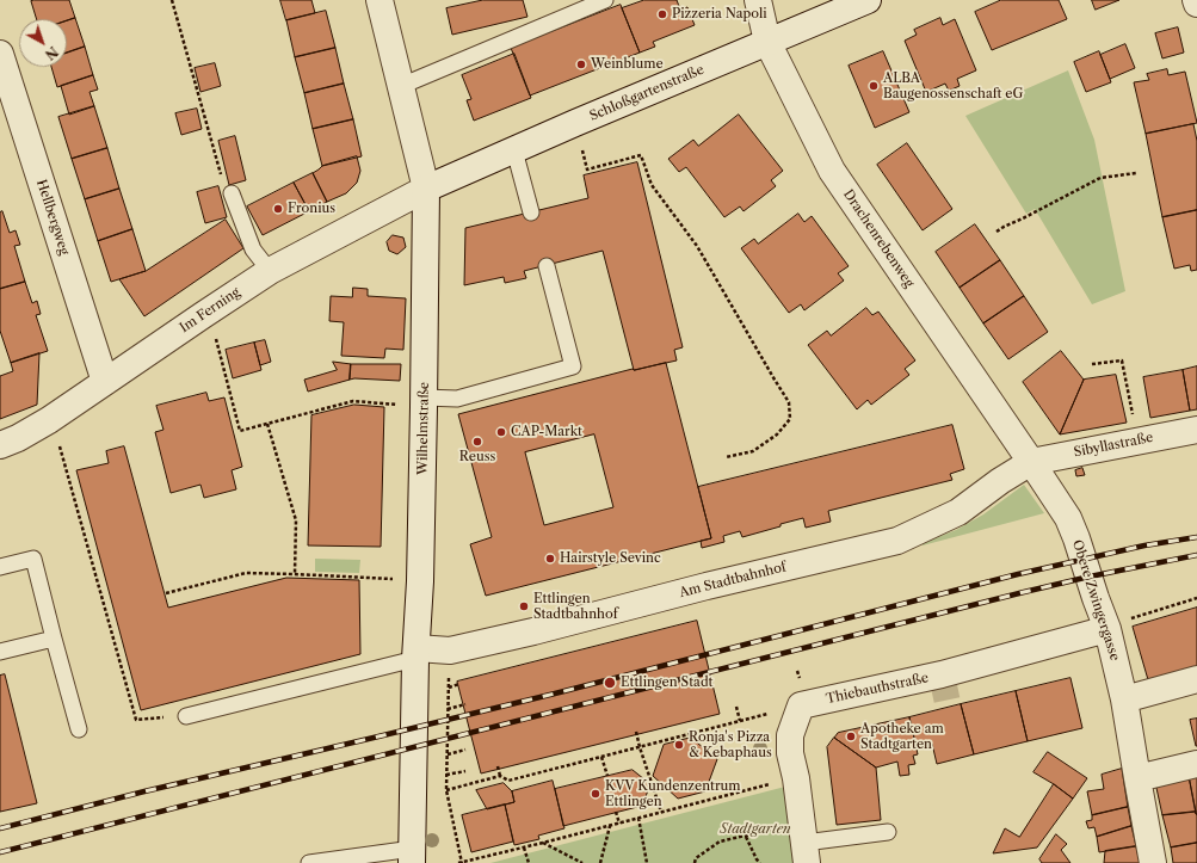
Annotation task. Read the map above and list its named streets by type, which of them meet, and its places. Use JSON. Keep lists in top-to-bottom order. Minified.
{"streets":{"street":["Schloßgartenstraße","Hellbergweg","Drachenrebenweg","Im Ferning","Wilhelmstraße","Sibyllastraße","Am Stadtbahnhof","Obere Zwingergasse","Thiebauthstraße"]},"crossings":[["Schloßgartenstraße","Drachenrebenweg"],["Schloßgartenstraße","Im Ferning"],["Schloßgartenstraße","Wilhelmstraße"],["Hellbergweg","Im Ferning"],["Drachenrebenweg","Sibyllastraße"],["Drachenrebenweg","Am Stadtbahnhof"],["Drachenrebenweg","Obere Zwingergasse"],["Im Ferning","Wilhelmstraße"],["Wilhelmstraße","Am Stadtbahnhof"],["Sibyllastraße","Am Stadtbahnhof"],["Sibyllastraße","Obere Zwingergasse"],["Am Stadtbahnhof","Obere Zwingergasse"],["Obere Zwingergasse","Thiebauthstraße"]],"parks":["Stadtgarten"],"places":["Pizzeria Napoli","Weinblume","ALBA Baugenossenschaft eG","Fronius","CAP-Markt","Reuss","Hairstyle Sevinc","Ettlingen Stadtbahnhof","Ettlingen Stadt","Apotheke am Stadtgarten","Ronja's Pizza & Kebaphaus","KVV Kundenzentrum Ettlingen"],"north":"bottom right"}
